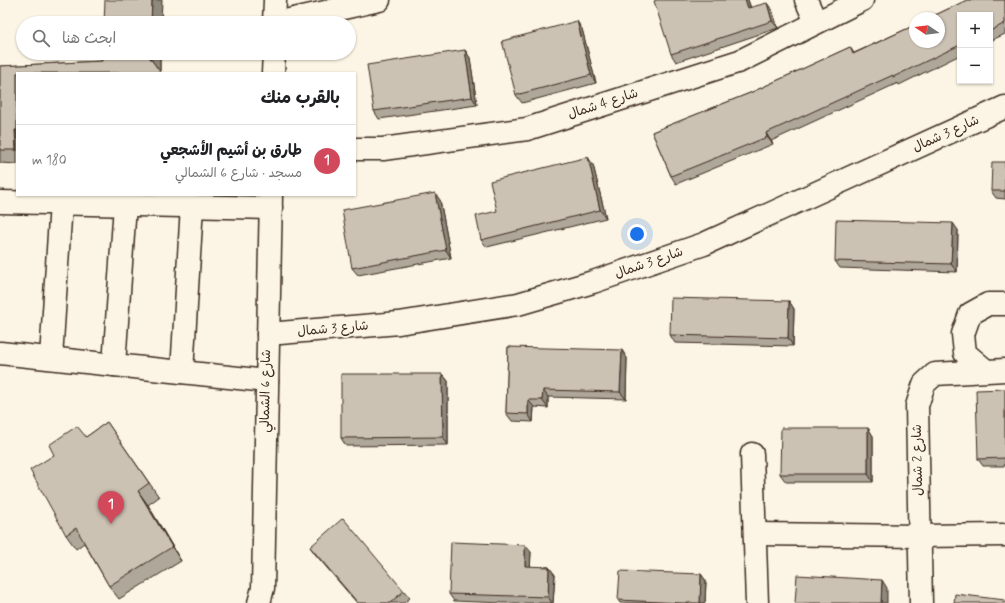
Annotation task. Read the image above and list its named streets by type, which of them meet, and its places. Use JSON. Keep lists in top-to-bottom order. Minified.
{"streets":{"street":["شارع 4 شمال","شارع 3 شمال","شارع 6 الشمالي","شارع 2 شمال"]},"crossings":[["شارع 3 شمال","شارع 6 الشمالي"]],"north":"left","page":{"map_buttons":["+","−"],"search":"ابحث هنا","heading":"بالقرب منك","list":[{"mark":"1","name":"طارق بن أشيم الأشجعي","note":"مسجد · شارع 6 الشمالي","value":"180 m"}],"pins":"1"}}
